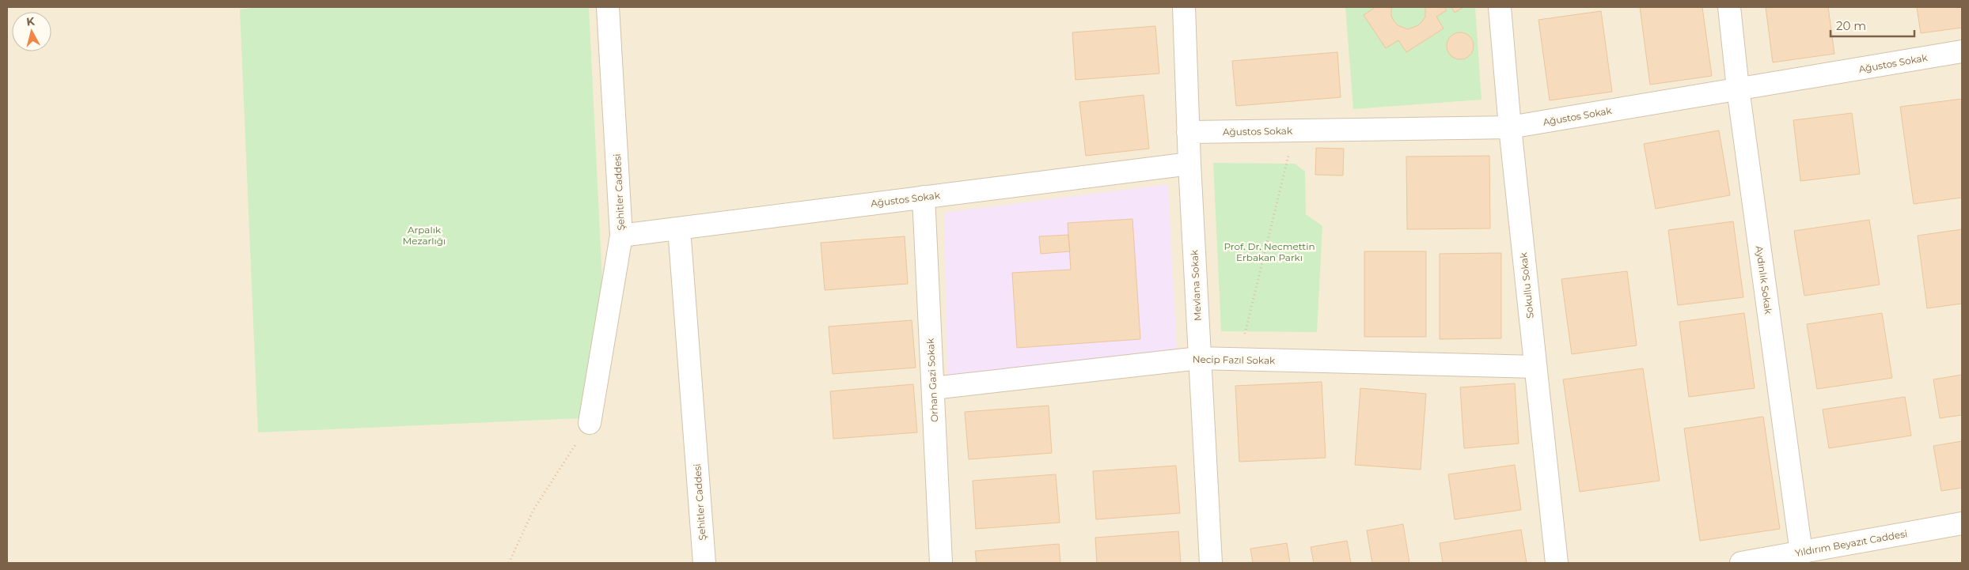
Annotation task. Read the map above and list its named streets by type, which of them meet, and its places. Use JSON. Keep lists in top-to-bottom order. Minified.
{"streets":{"street":["Ağustos Sokak","Şehitler Caddesi","Aydınlık Sokak","Mevlana Sokak","Sokullu Sokak","Necip Fazıl Sokak","Orhan Gazi Sokak","Yıldırım Beyazıt Caddesi"]},"crossings":[["Ağustos Sokak","Şehitler Caddesi"],["Ağustos Sokak","Aydınlık Sokak"],["Ağustos Sokak","Mevlana Sokak"],["Ağustos Sokak","Sokullu Sokak"],["Ağustos Sokak","Orhan Gazi Sokak"],["Aydınlık Sokak","Yıldırım Beyazıt Caddesi"],["Mevlana Sokak","Necip Fazıl Sokak"],["Sokullu Sokak","Necip Fazıl Sokak"],["Necip Fazıl Sokak","Orhan Gazi Sokak"]],"parks":["Arpalık Mezarlığı","Prof. Dr. Necmettin Erbakan Parkı"],"scale_bar":"20 m","north":"top"}
